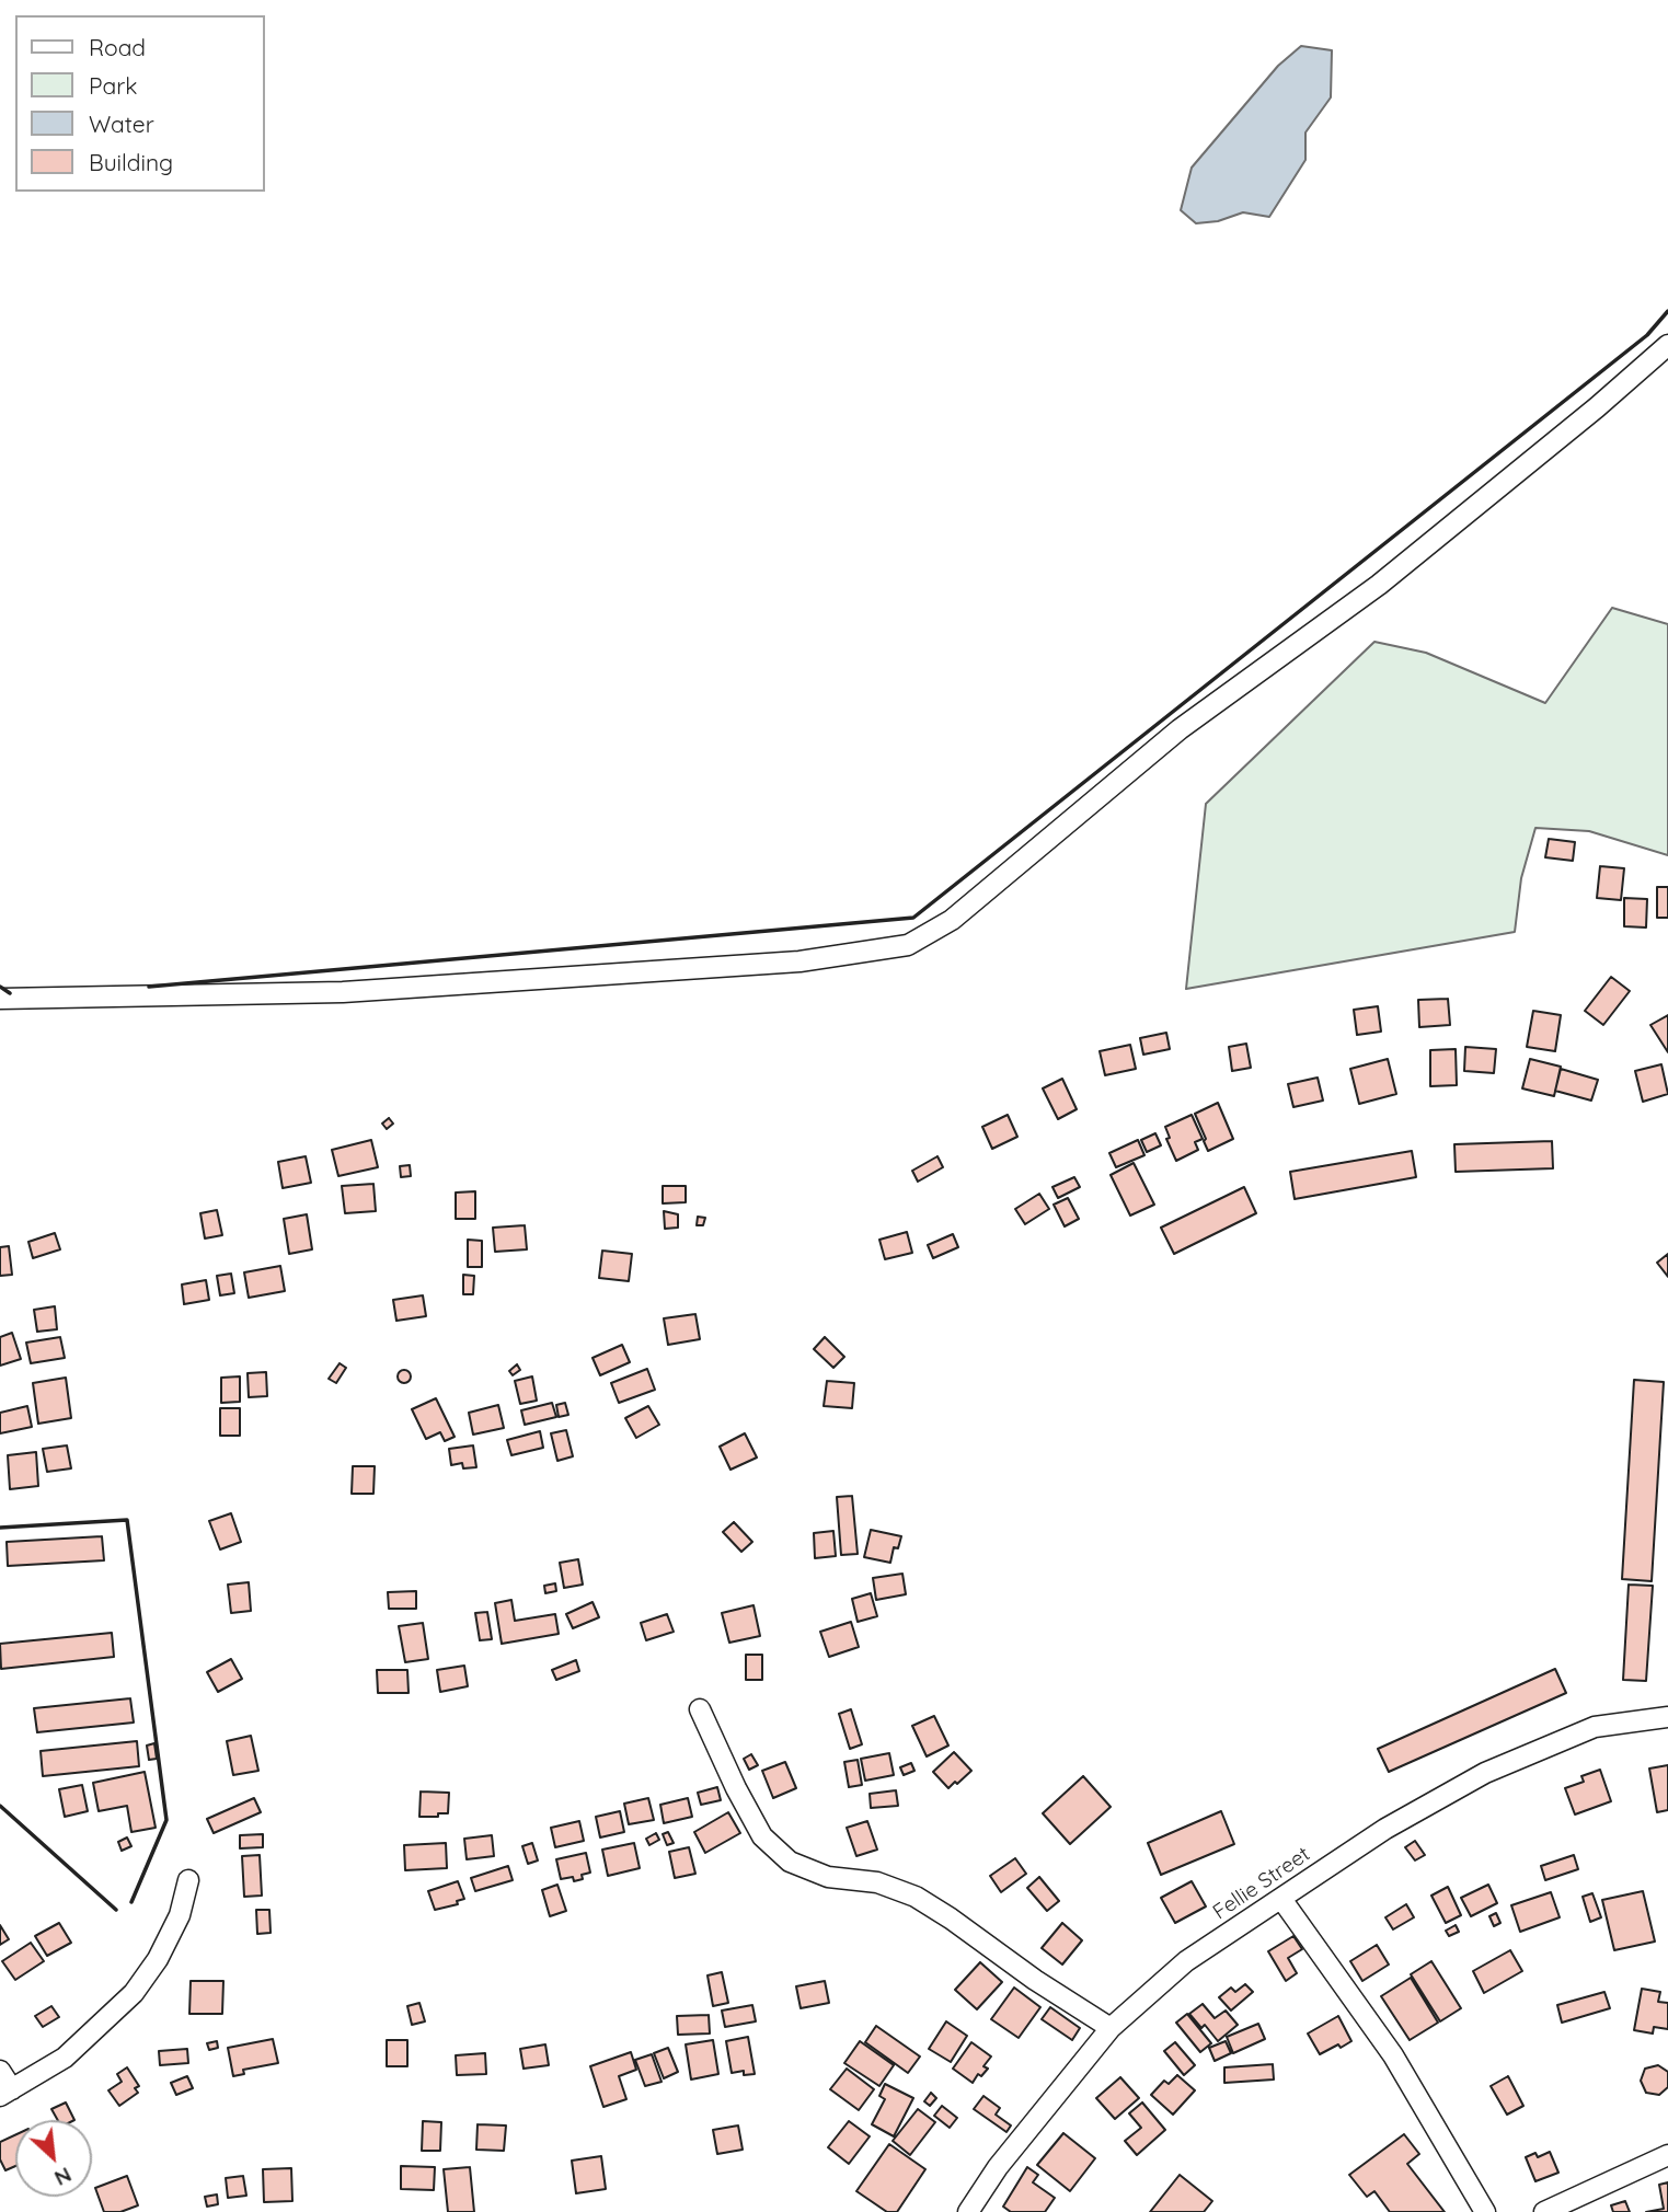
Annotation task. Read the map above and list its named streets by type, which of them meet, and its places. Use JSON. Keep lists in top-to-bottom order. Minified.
{"streets":{"street":["Fellie Street"]},"legend":["Road","Park","Water","Building"],"north":"bottom right"}
